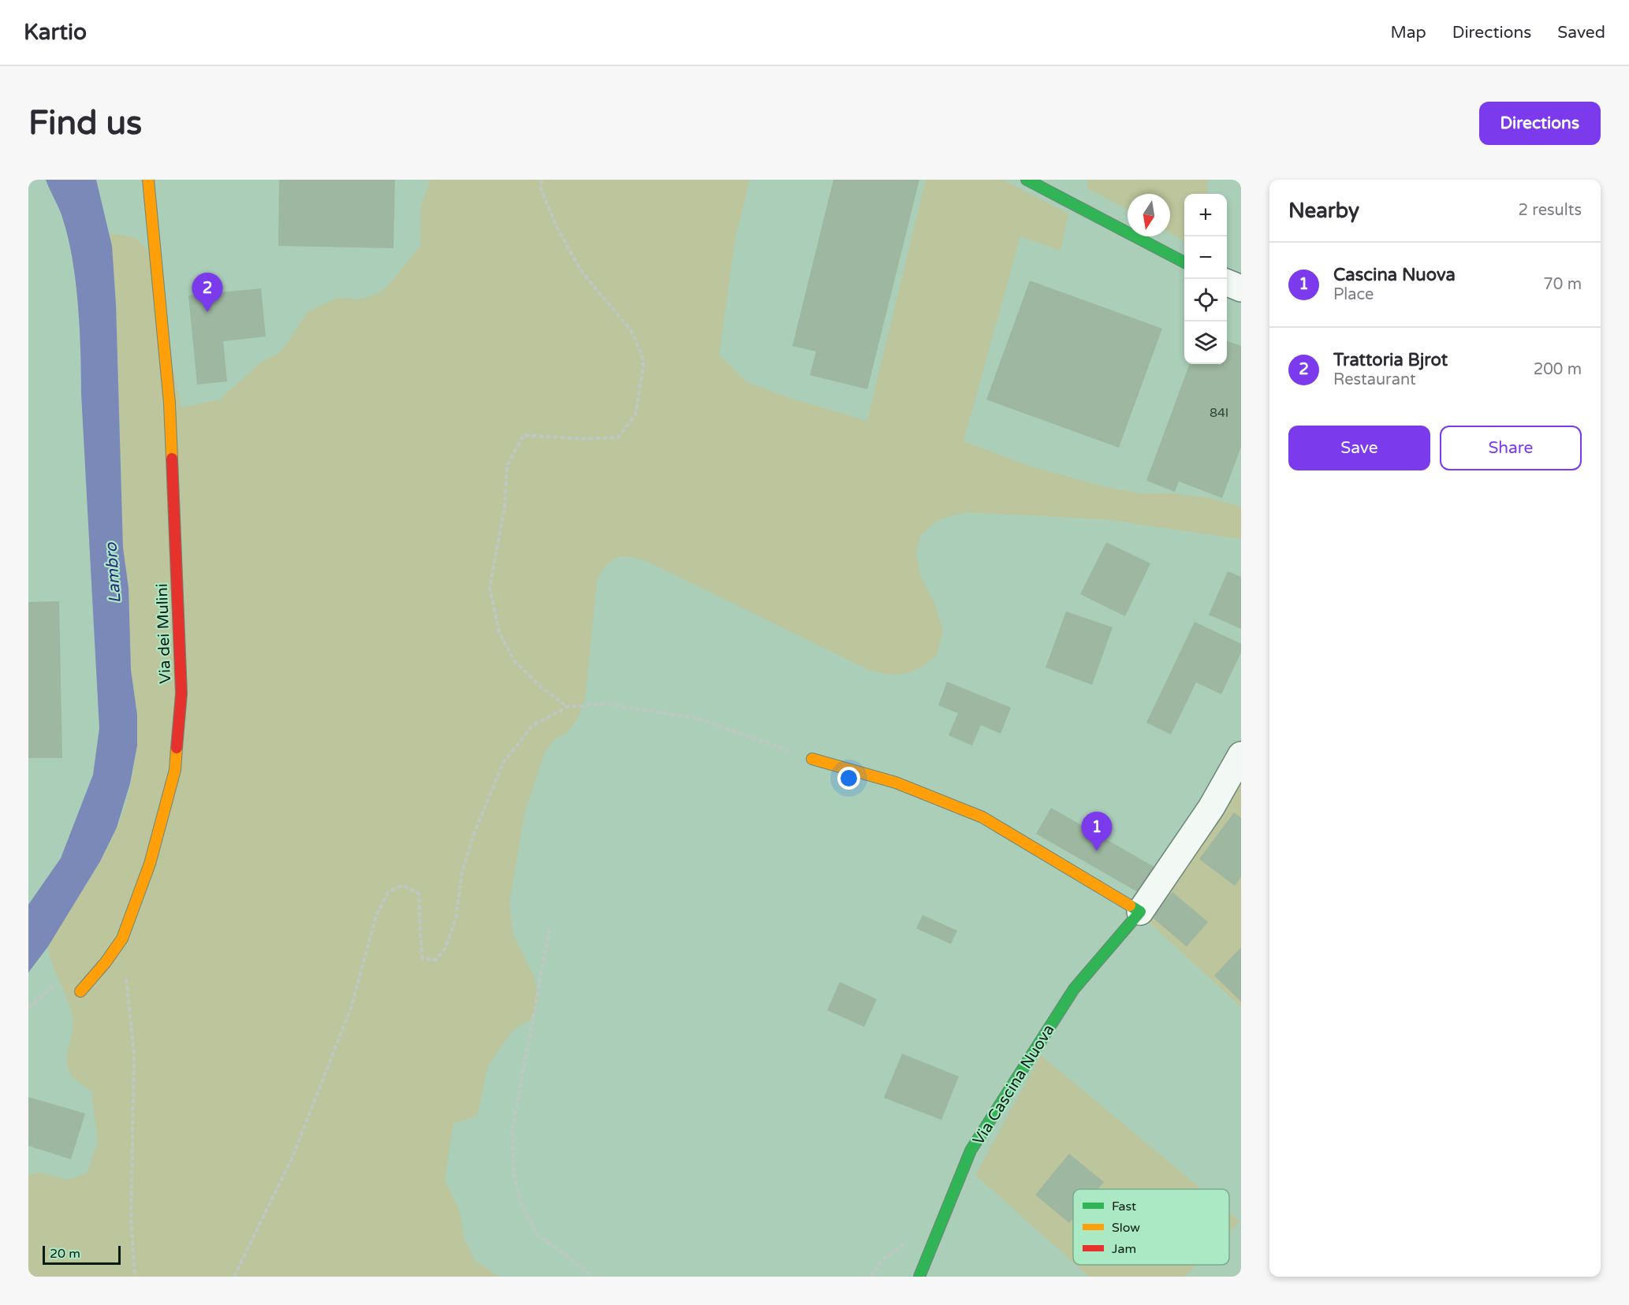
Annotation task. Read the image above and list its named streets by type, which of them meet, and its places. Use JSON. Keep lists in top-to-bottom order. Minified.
{"streets":{"street":["Via dei Mulini","Via Cascina Nuova"]},"water":["Lambro"],"house_numbers":["84l"],"legend":["Fast","Slow","Jam"],"scale_bar":"20 m","north":"bottom","page":{"header":"Kartio","nav":["Map","Directions","Saved"],"buttons":["Directions",["Save","Share"]],"title":"Find us","heading":["Nearby","2 results"],"map_buttons":["+","−"],"list":[{"mark":"1","name":"Cascina Nuova","note":"Place","value":"70 m"},{"mark":"2","name":"Trattoria Bjrot","note":"Restaurant","value":"200 m"}],"pins":["2","1"],"scale":"20 m"}}
